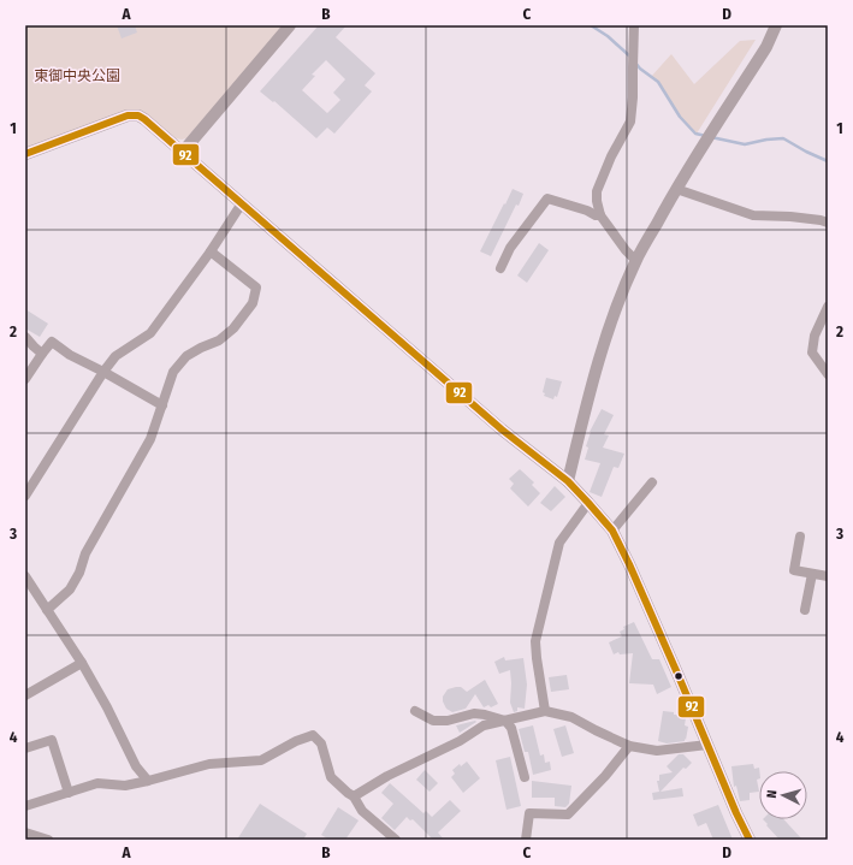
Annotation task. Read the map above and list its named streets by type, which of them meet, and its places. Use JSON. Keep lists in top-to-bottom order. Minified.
{"parks":["東御中央公園"],"lines":["transit line 92"],"north":"left","grid":{"columns":["A","B","C","D"],"rows":["1","2","3","4"]}}
